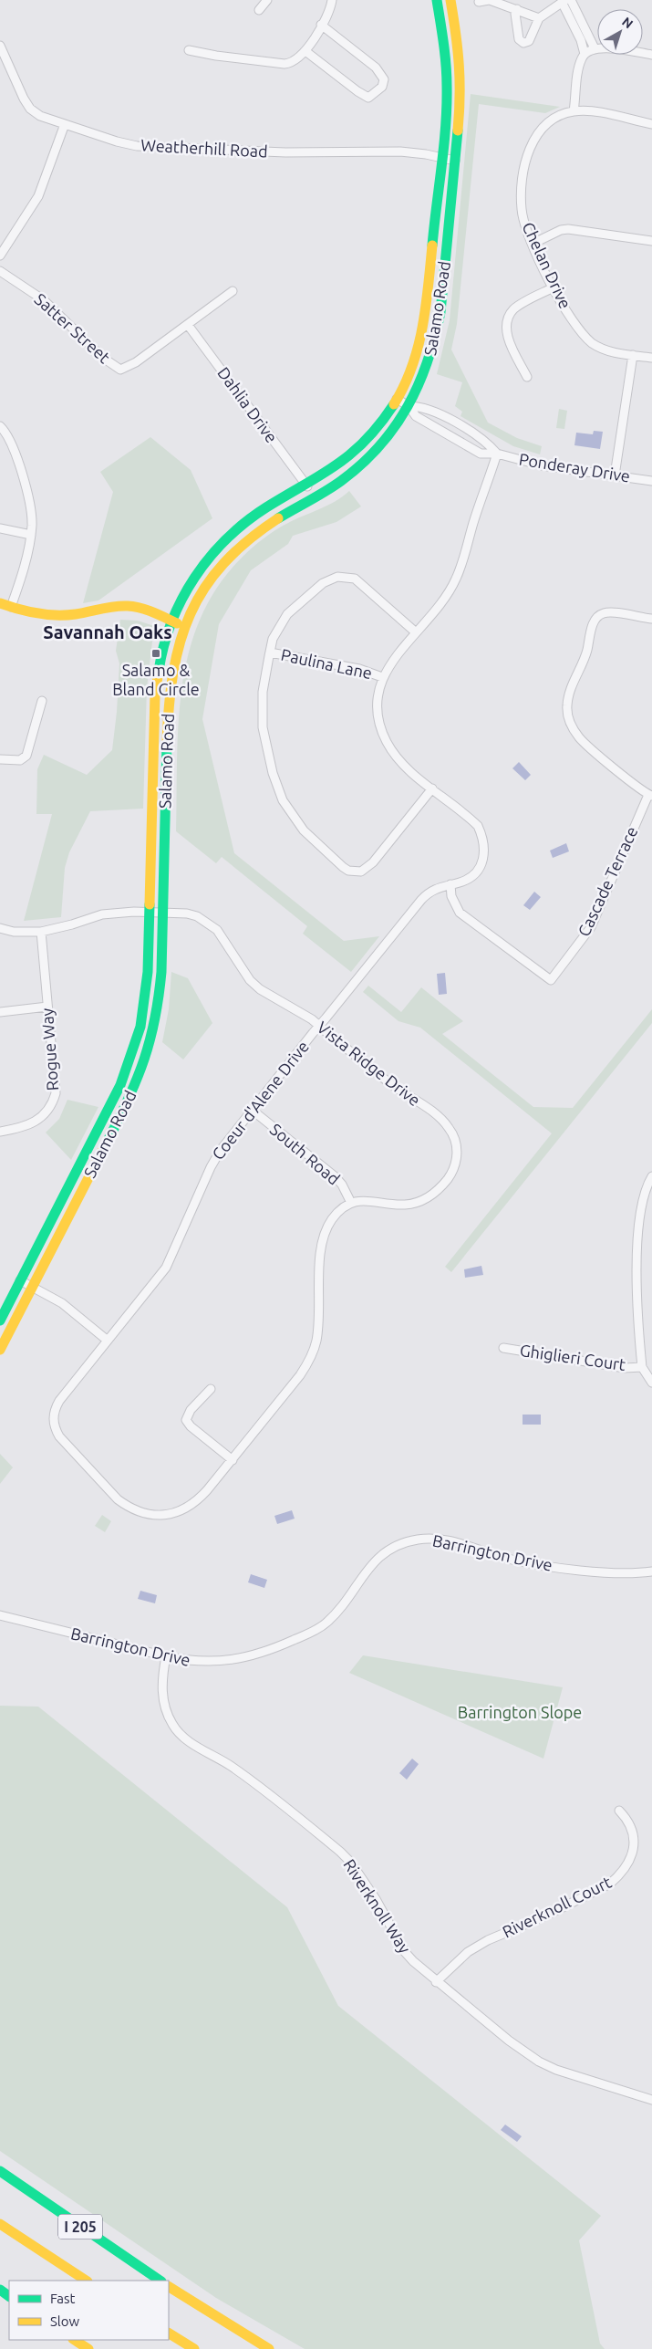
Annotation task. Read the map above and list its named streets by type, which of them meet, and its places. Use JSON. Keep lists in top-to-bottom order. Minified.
{"streets":{"main road":["Salamo Road","I 205"],"street":["Weatherhill Road","Chelan Drive","Satter Street","Dahlia Drive","Ponderay Drive","Paulina Lane","Cascade Terrace","Rogue Way","Vista Ridge Drive","Coeur d'Alene Drive","South Road","Ghiglieri Court","Barrington Drive","Riverknoll Way","Riverknoll Court"]},"crossings":[["Weatherhill Road","Salamo Road"],["Salamo Road","Dahlia Drive"],["Salamo Road","Ponderay Drive"],["Salamo Road","Vista Ridge Drive"],["Satter Street","Dahlia Drive"],["Ponderay Drive","Coeur d'Alene Drive"],["Paulina Lane","Coeur d'Alene Drive"],["Cascade Terrace","Coeur d'Alene Drive"],["Rogue Way","Vista Ridge Drive"],["Vista Ridge Drive","Coeur d'Alene Drive"],["Vista Ridge Drive","South Road"],["Coeur d'Alene Drive","South Road"],["Barrington Drive","Riverknoll Way"],["Riverknoll Way","Riverknoll Court"]],"districts":["Savannah Oaks"],"parks":["Barrington Slope"],"places":{"transit":["Salamo & Bland Circle"]},"legend":["Fast","Slow"],"north":"top right"}
